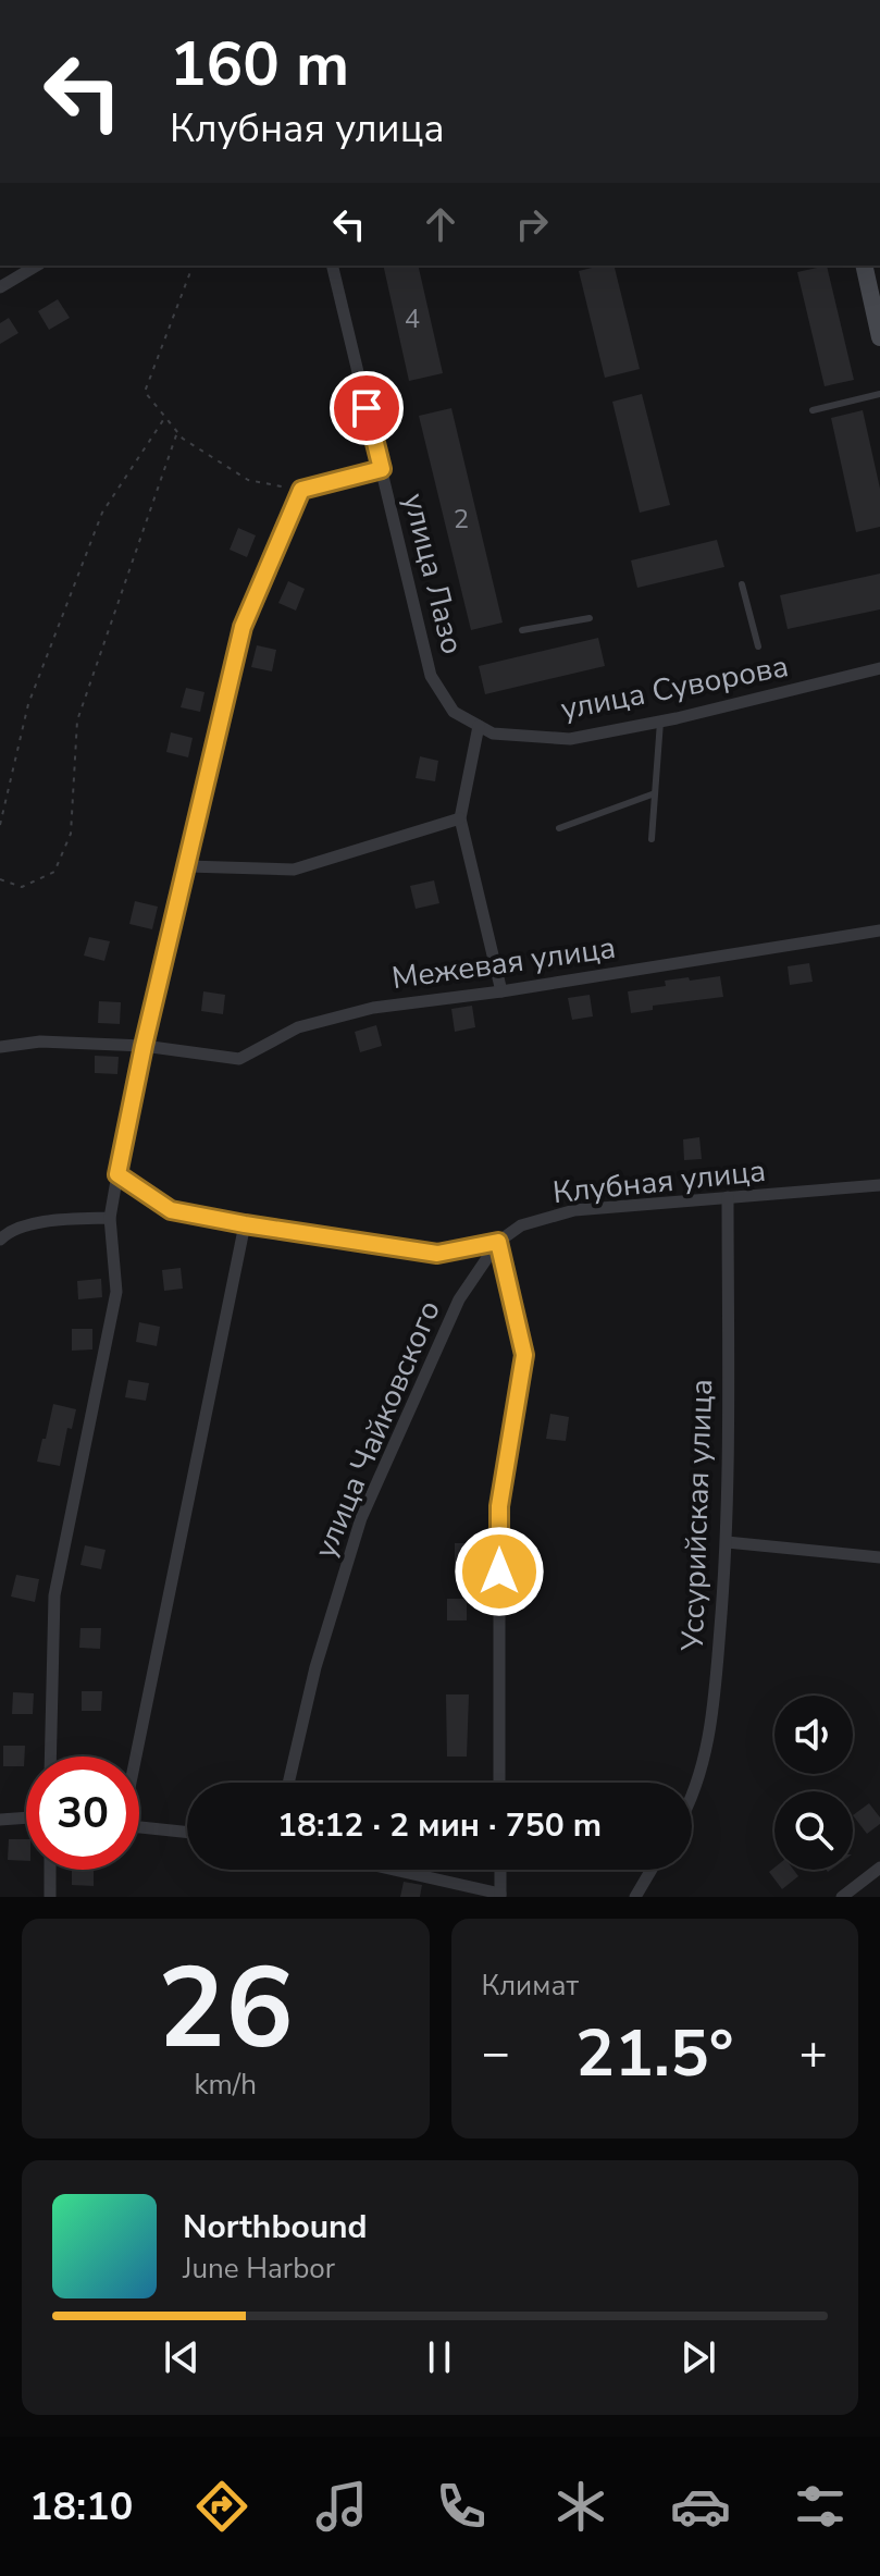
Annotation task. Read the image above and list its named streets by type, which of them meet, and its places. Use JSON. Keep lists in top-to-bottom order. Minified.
{"streets":{"street":["улица Лазо","улица Суворова","Межевая улица","Клубная улица","улица Чайковского","Уссурийская улица"]},"crossings":[["улица Лазо","улица Суворова"],["Клубная улица","улица Чайковского"],["Клубная улица","Уссурийская улица"]],"house_numbers":["4","2"],"page":{"turn":["160 m","Клубная улица"],"limit":"30","trip":"18:12 · 2 мин · 750 m","tile":[["26","km/h"],"Климат"],"heat":["−","21.5°","+"],"song":["Northbound","June Harbor"],"tabs":"18:10"}}
